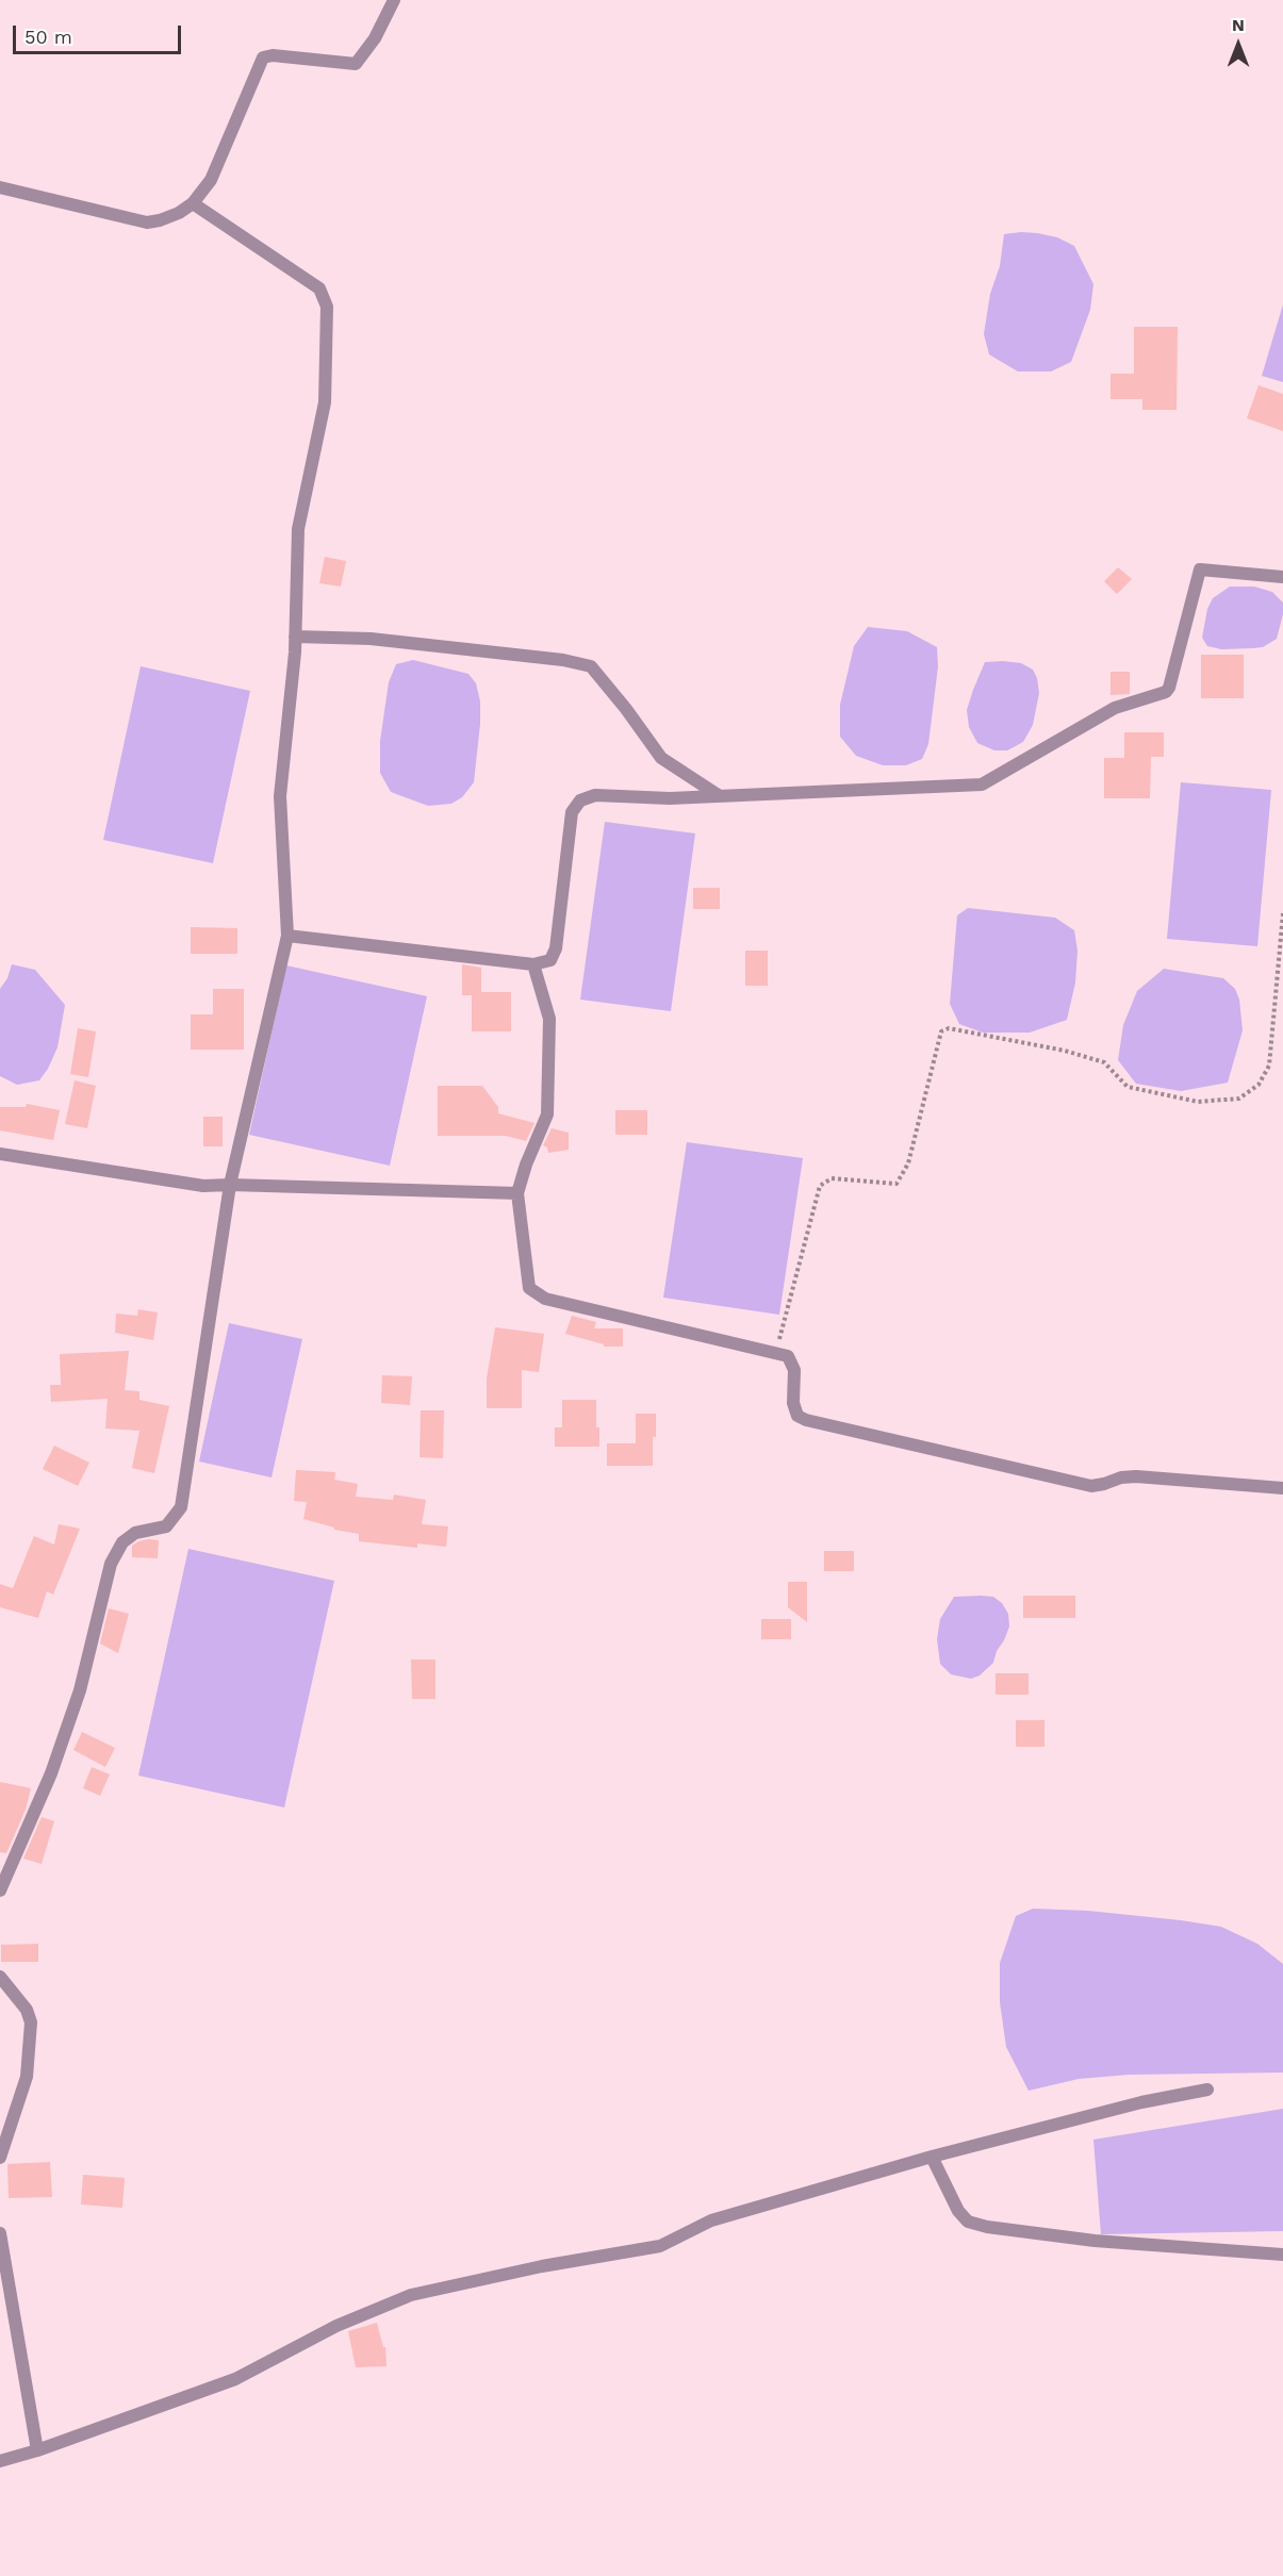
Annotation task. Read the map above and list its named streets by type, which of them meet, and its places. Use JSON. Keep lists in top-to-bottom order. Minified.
{"scale_bar":"50 m","north":"top"}
